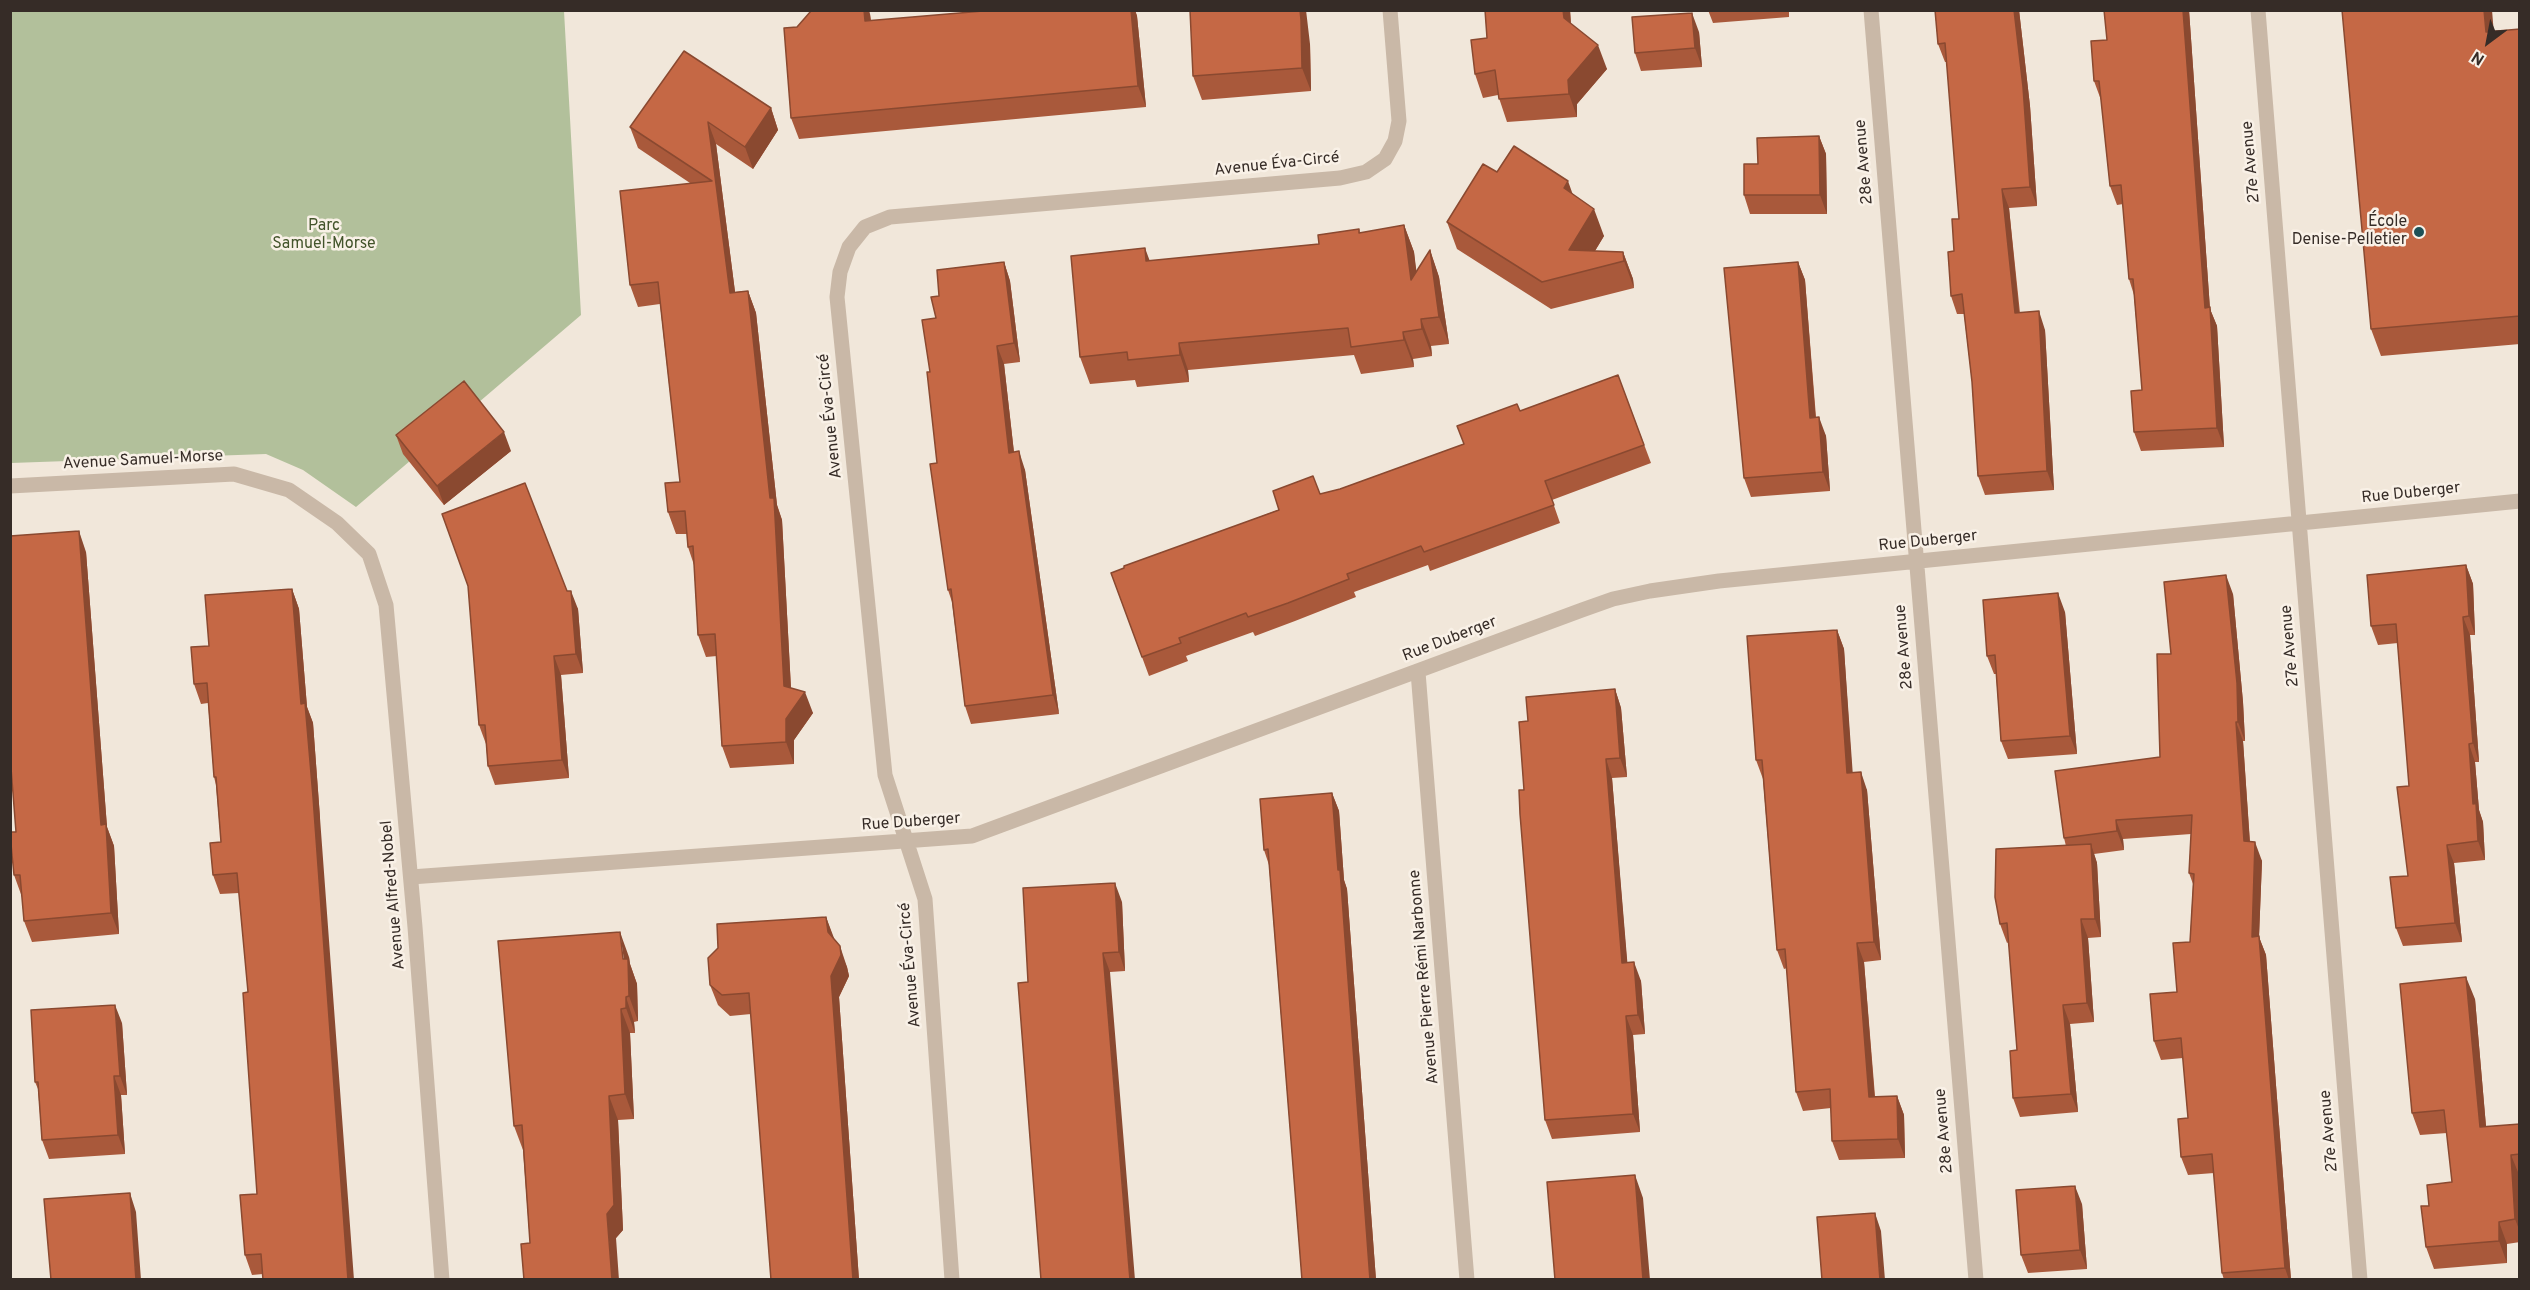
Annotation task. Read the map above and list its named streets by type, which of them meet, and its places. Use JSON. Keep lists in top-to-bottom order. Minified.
{"streets":{"street":["28e Avenue","27e Avenue","Avenue Éva-Circé","Avenue Samuel-Morse","Rue Duberger","Avenue Alfred-Nobel","Avenue Pierre Rémi Narbonne"]},"crossings":[["28e Avenue","Rue Duberger"],["27e Avenue","Rue Duberger"],["Avenue Éva-Circé","Rue Duberger"],["Avenue Samuel-Morse","Avenue Alfred-Nobel"],["Rue Duberger","Avenue Alfred-Nobel"],["Rue Duberger","Avenue Pierre Rémi Narbonne"]],"parks":["Parc Samuel-Morse"],"places":["École Denise-Pelletier"],"north":"bottom left"}
